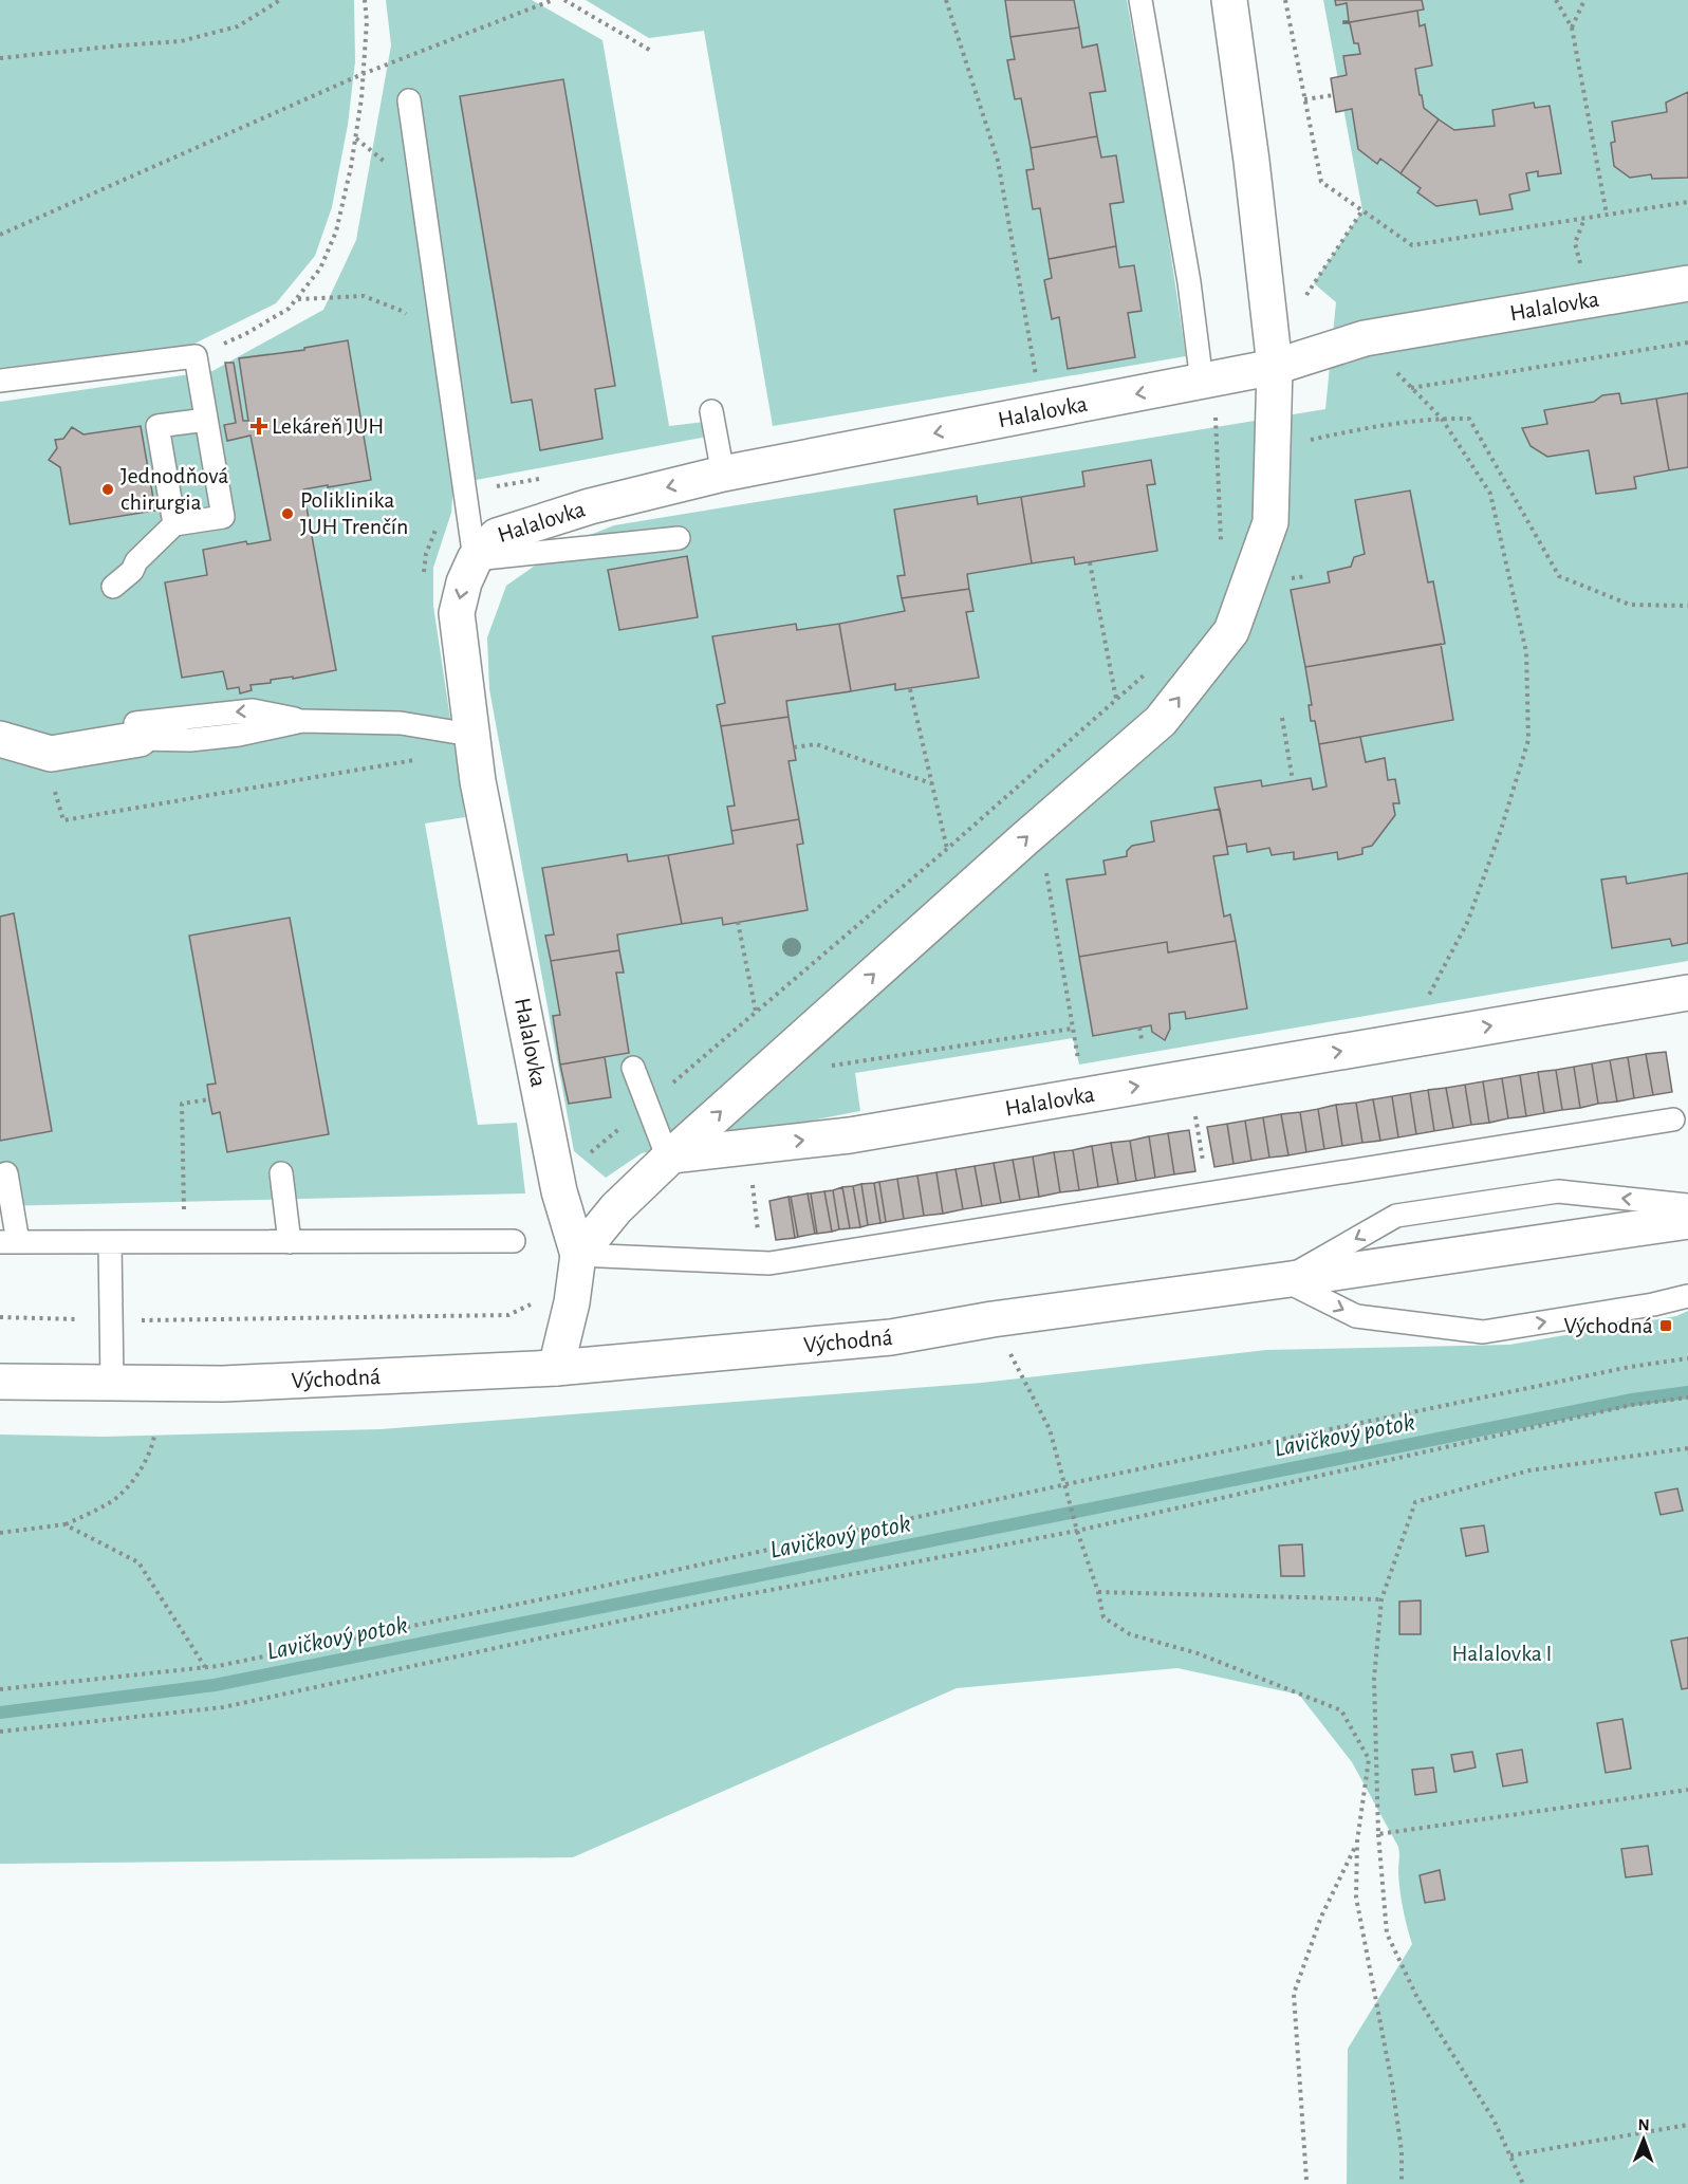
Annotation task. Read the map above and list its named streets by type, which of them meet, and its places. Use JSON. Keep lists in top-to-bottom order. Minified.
{"streets":{"street":["Halalovka","Východná"]},"crossings":[["Halalovka","Východná"]],"water":["Lavičkový potok"],"parks":["Halalovka I"],"places":{"health":["Lekáreň JUH"],"other":["Jednodňová chirurgia","Poliklinika JUH Trenčín"],"transit":["Východná"]},"north":"top"}
